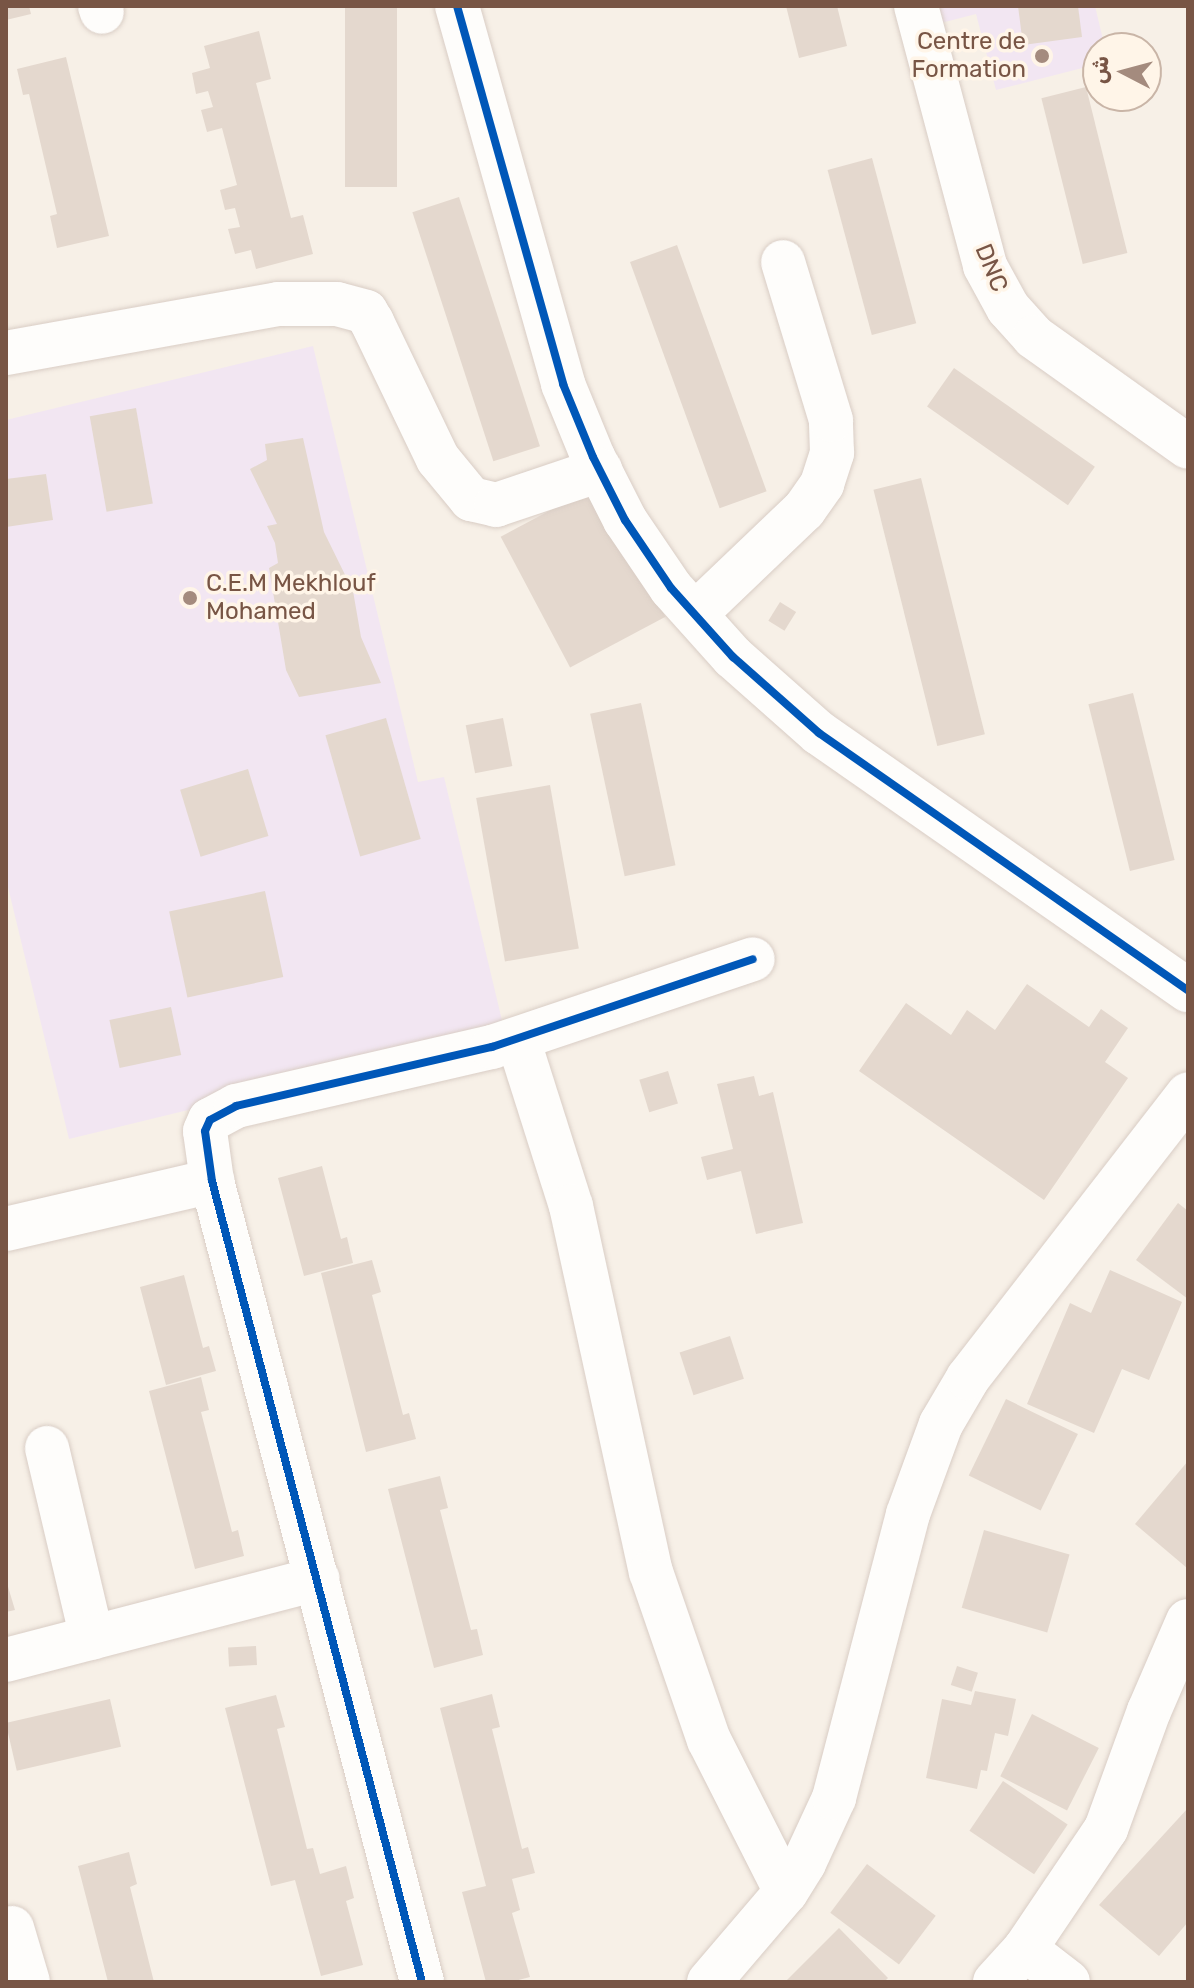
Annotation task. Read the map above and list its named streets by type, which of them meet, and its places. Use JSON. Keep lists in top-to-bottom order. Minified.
{"streets":{"street":["DNC"]},"places":["Centre de Formation","C.E.M Mekhlouf Mohamed"],"north":"left"}
